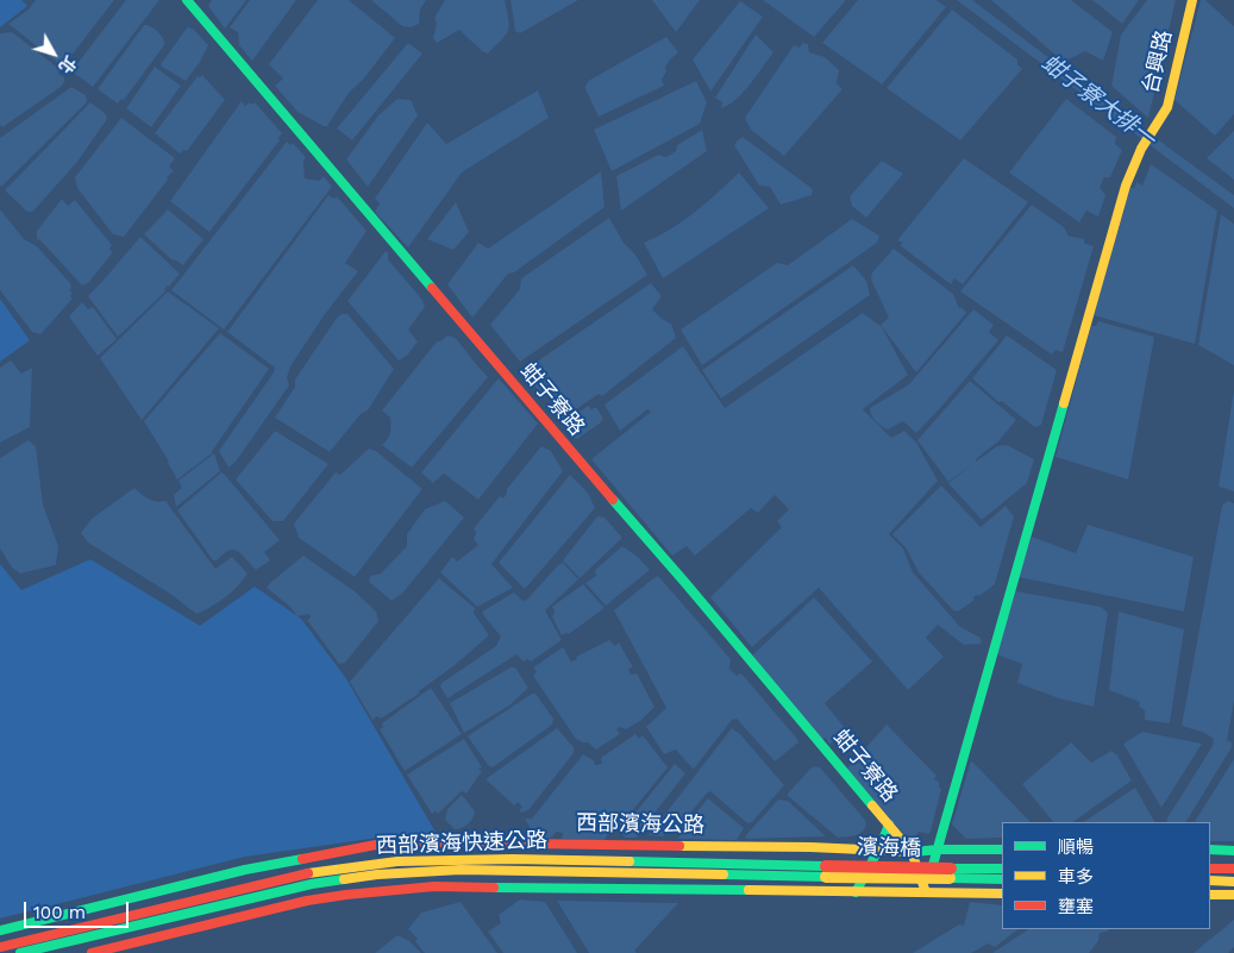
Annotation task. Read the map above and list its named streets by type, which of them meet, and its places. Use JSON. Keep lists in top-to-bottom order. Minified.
{"streets":{"main road":["台興路","蚶子寮路","西部濱海公路","西部濱海快速公路","濱海橋"]},"crossings":[["台興路","西部濱海公路"],["蚶子寮路","西部濱海公路"],["西部濱海快速公路","濱海橋"]],"water":["蚶子寮大排一"],"legend":["順暢","車多","壅塞"],"scale_bar":"100 m","north":"bottom right"}
